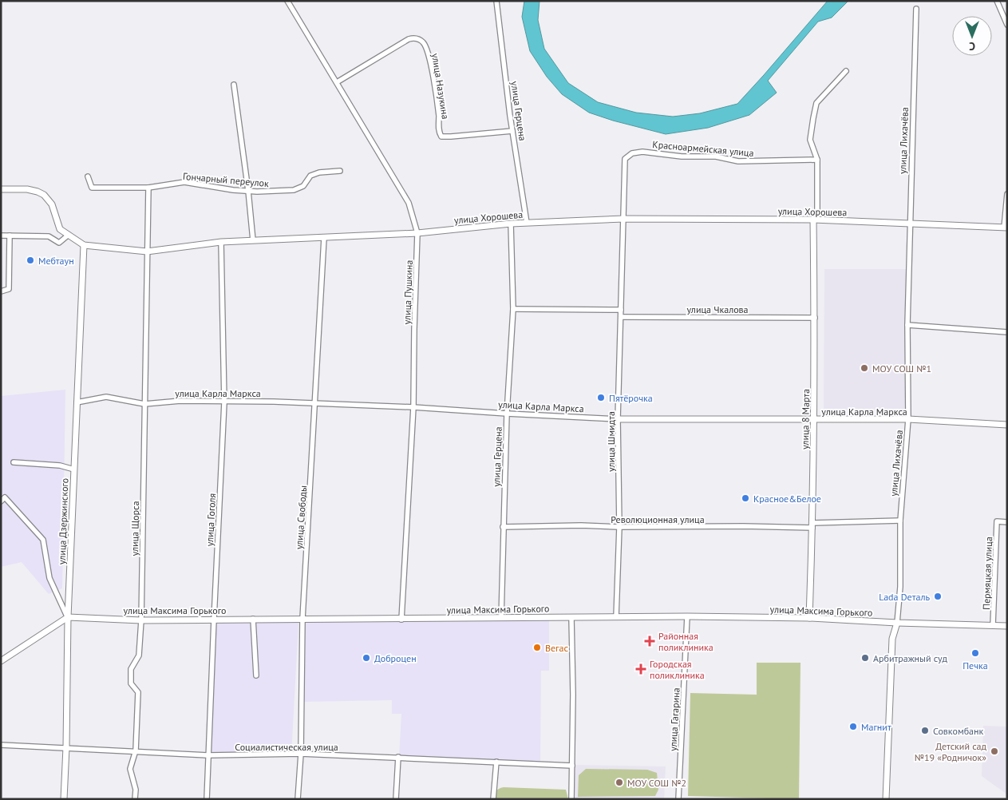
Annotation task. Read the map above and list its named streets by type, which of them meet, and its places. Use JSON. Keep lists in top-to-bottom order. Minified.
{"streets":{"street":["улица Назукина","улица Герцена","улица Лихачёва","Красноармейская улица","Гончарный переулок","улица Хорошева","улица Пушкина","улица Чкалова","улица Карла Маркса","улица 8 Марта","улица Шмидта","улица Свободы","Революционная улица","улица Гоголя","улица Дзержинского","улица Щорса","Пермяцкая улица","улица Максима Горького","улица Гагарина","Социалистическая улица"]},"crossings":[["улица Назукина","улица Герцена"],["улица Назукина","улица Пушкина"],["улица Герцена","улица Хорошева"],["улица Герцена","улица Карла Маркса"],["улица Герцена","Революционная улица"],["улица Герцена","улица Максима Горького"],["улица Лихачёва","улица Хорошева"],["улица Лихачёва","улица Карла Маркса"],["улица Лихачёва","Революционная улица"],["улица Лихачёва","улица Максима Горького"],["Красноармейская улица","улица Хорошева"],["Красноармейская улица","улица Шмидта"],["Гончарный переулок","улица Щорса"],["улица Хорошева","улица Пушкина"],["улица Хорошева","улица 8 Марта"],["улица Хорошева","улица Шмидта"],["улица Хорошева","улица Свободы"],["улица Хорошева","улица Гоголя"],["улица Хорошева","улица Дзержинского"],["улица Хорошева","улица Щорса"],["улица Пушкина","улица Карла Маркса"],["улица Пушкина","улица Максима Горького"],["улица Чкалова","улица 8 Марта"],["улица Чкалова","улица Шмидта"],["улица Карла Маркса","улица 8 Марта"],["улица Карла Маркса","улица Шмидта"],["улица Карла Маркса","улица Свободы"],["улица Карла Маркса","улица Гоголя"],["улица Карла Маркса","улица Дзержинского"],["улица Карла Маркса","улица Щорса"],["улица 8 Марта","Революционная улица"],["улица 8 Марта","улица Максима Горького"],["улица Шмидта","Революционная улица"],["улица Шмидта","улица Максима Горького"],["улица Свободы","улица Максима Горького"],["улица Свободы","Социалистическая улица"],["улица Гоголя","улица Максима Горького"],["улица Гоголя","Социалистическая улица"],["улица Дзержинского","улица Максима Горького"],["улица Дзержинского","Социалистическая улица"],["улица Щорса","улица Максима Горького"],["улица Щорса","Социалистическая улица"],["Пермяцкая улица","улица Максима Горького"],["улица Максима Горького","улица Гагарина"]],"places":{"other":["Мебтаун","МОУ СОШ №1","Пятёрочка","Красное&Белое","Lada Dеталь","Вегас","Печка","Доброцен","Арбитражный суд","Магнит","Совкомбанк","Детский сад №19 «Родничок»","МОУ СОШ №2"],"health":["Районная поликлиника","Городская поликлиника"]},"north":"bottom"}
